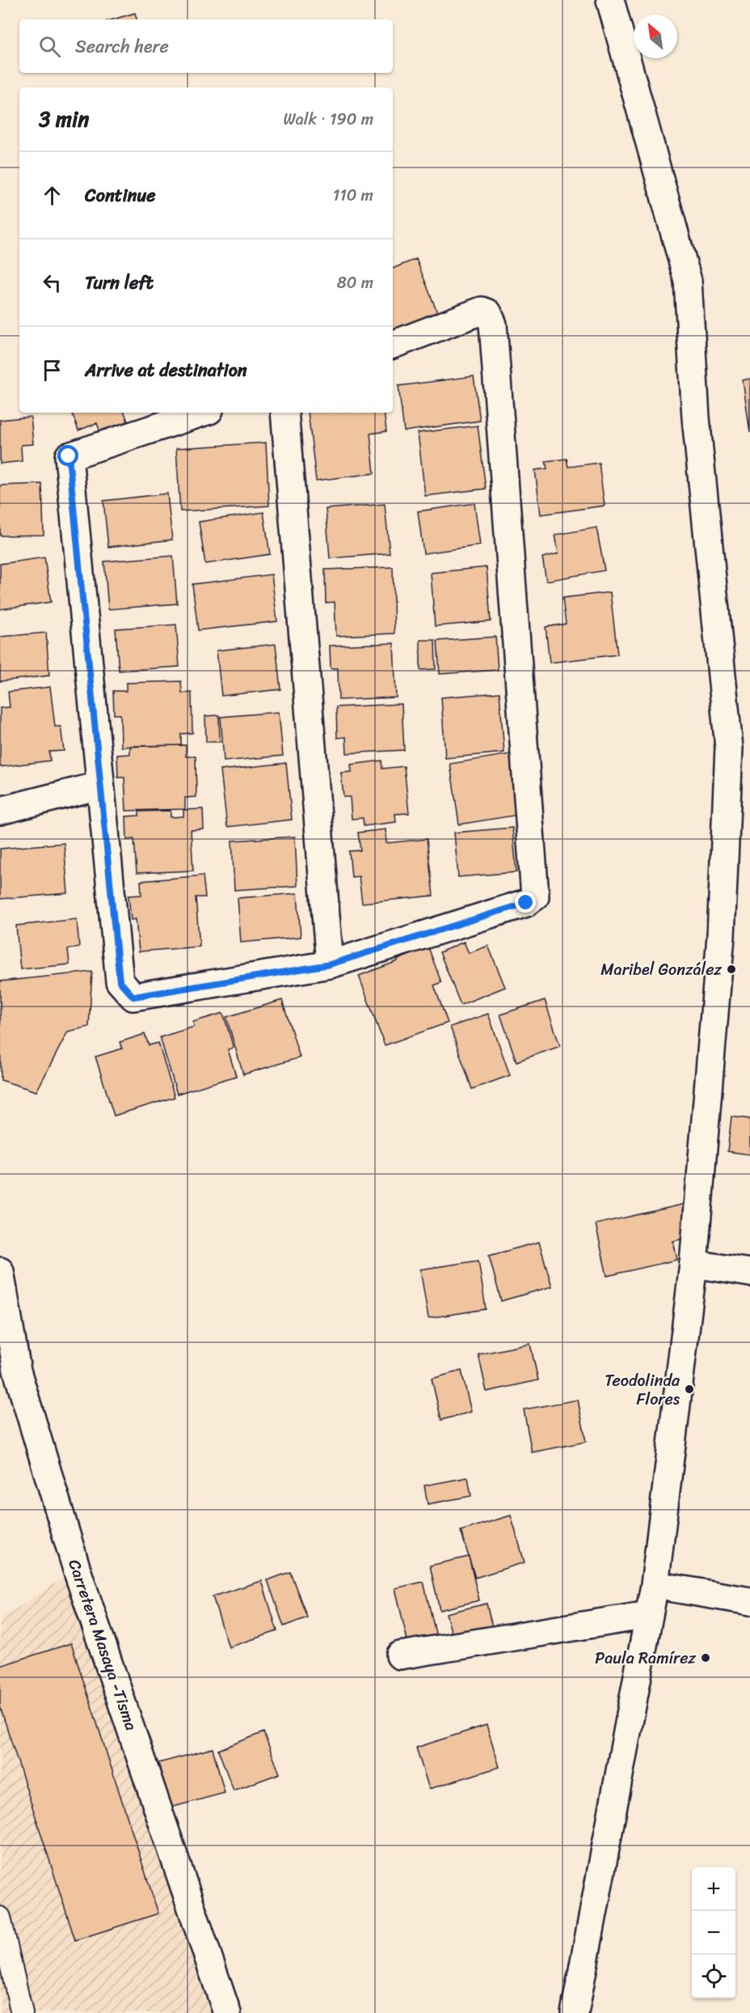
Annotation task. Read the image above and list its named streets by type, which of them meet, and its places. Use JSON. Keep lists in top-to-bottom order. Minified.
{"streets":{"street":["Carretera Masaya -Tisma"]},"places":["Maribel González","Teodolinda Flores","Paula Ramírez"],"north":"top left","page":{"search":"Search here","heading":["3 min","Walk · 190 m"],"list":[["Continue","110 m"],["Turn left","80 m"],"Arrive at destination"],"map_buttons":["+","−"]}}
